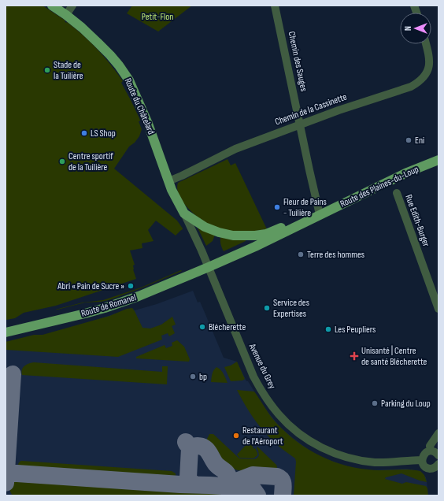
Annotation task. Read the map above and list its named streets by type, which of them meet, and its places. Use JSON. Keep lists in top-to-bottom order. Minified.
{"streets":{"main road":["Route du Châtelard","Route des Plaines-du-Loup","Route de Romanel"],"street":["Chemin des Sauges","Chemin de la Cassinette","Rue Edith-Burger","Avenue du Grey"]},"crossings":[["Chemin des Sauges","Chemin de la Cassinette"],["Chemin des Sauges","Route des Plaines-du-Loup"],["Route du Châtelard","Chemin de la Cassinette"],["Route du Châtelard","Route des Plaines-du-Loup"],["Route du Châtelard","Avenue du Grey"],["Route des Plaines-du-Loup","Route de Romanel"],["Route des Plaines-du-Loup","Avenue du Grey"],["Route de Romanel","Avenue du Grey"]],"parks":["Petit-Flon"],"places":{"other":["Stade de la Tuilière","LS Shop","Eni","Centre sportif de la Tuilière","Fleur de Pains - Tuilière","Terre des hommes","Abri « Pain de Sucre »","Service des Expertises","Blécherette","Les Peupliers","bp","Parking du Loup","Restaurant de l'Aéroport"],"health":["Unisanté | Centre de santé Blécherette"]},"north":"left"}
